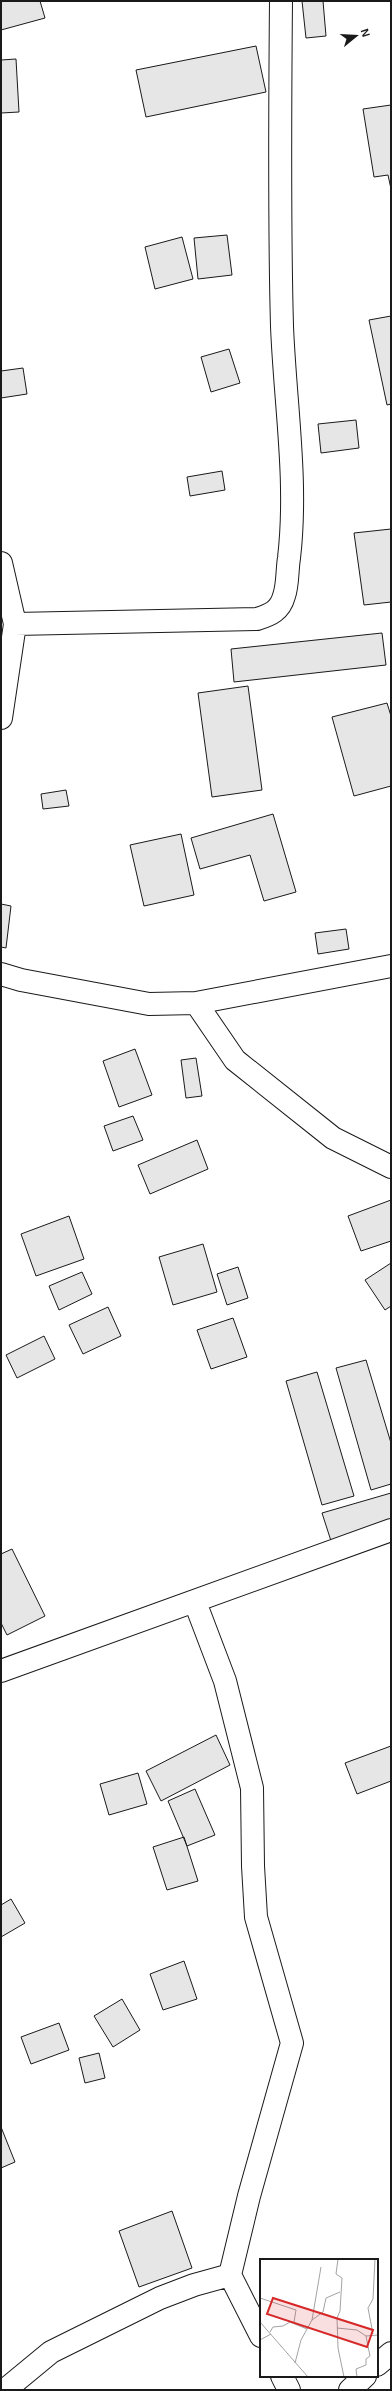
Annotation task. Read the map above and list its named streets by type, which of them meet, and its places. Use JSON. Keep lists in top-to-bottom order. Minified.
{"north":"right"}
